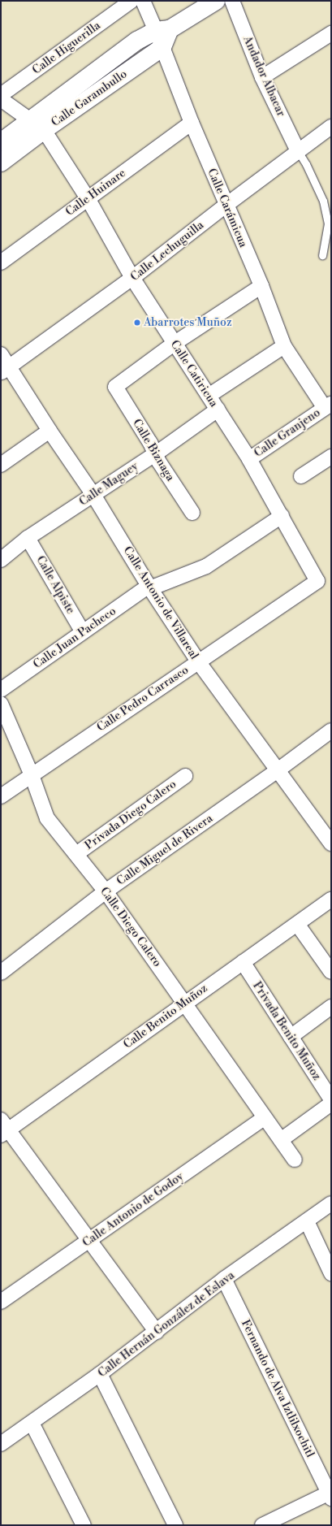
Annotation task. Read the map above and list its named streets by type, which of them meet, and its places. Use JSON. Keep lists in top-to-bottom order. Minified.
{"streets":{"street":["Calle Higuerilla","Andador Albacar","Calle Garambullo","Calle Huinare","Calle Carámicua","Calle Lechuguilla","Calle Catiricua","Calle Granjeno","Calle Biznaga","Calle Maguey","Calle Alpiste","Calle Antonio de Villareal","Calle Juan Pacheco","Calle Pedro Carrasco","Privada Diego Calero","Calle Miguel de Rivera","Calle Diego Calero","Calle Benito Muñoz","Privada Benito Muñoz","Calle Antonio de Godoy","Calle Hernán González de Eslava","Fernando de Alva Iztlilxochitl"]},"crossings":[["Andador Albacar","Calle Lechuguilla"],["Calle Garambullo","Calle Carámicua"],["Calle Garambullo","Calle Catiricua"],["Calle Huinare","Calle Carámicua"],["Calle Huinare","Calle Catiricua"],["Calle Carámicua","Calle Lechuguilla"],["Calle Carámicua","Calle Granjeno"],["Calle Lechuguilla","Calle Catiricua"],["Calle Lechuguilla","Calle Antonio de Villareal"],["Calle Catiricua","Calle Granjeno"],["Calle Catiricua","Calle Biznaga"],["Calle Catiricua","Calle Maguey"],["Calle Catiricua","Calle Juan Pacheco"],["Calle Catiricua","Calle Pedro Carrasco"],["Calle Biznaga","Calle Maguey"],["Calle Maguey","Calle Alpiste"],["Calle Maguey","Calle Antonio de Villareal"],["Calle Alpiste","Calle Juan Pacheco"],["Calle Antonio de Villareal","Calle Juan Pacheco"],["Calle Antonio de Villareal","Calle Pedro Carrasco"],["Calle Antonio de Villareal","Calle Miguel de Rivera"],["Calle Pedro Carrasco","Calle Diego Calero"],["Privada Diego Calero","Calle Diego Calero"],["Calle Miguel de Rivera","Calle Diego Calero"],["Calle Diego Calero","Calle Benito Muñoz"],["Calle Diego Calero","Calle Antonio de Godoy"],["Calle Benito Muñoz","Privada Benito Muñoz"],["Calle Hernán González de Eslava","Fernando de Alva Iztlilxochitl"]],"places":["Abarrotes Muñoz"]}
